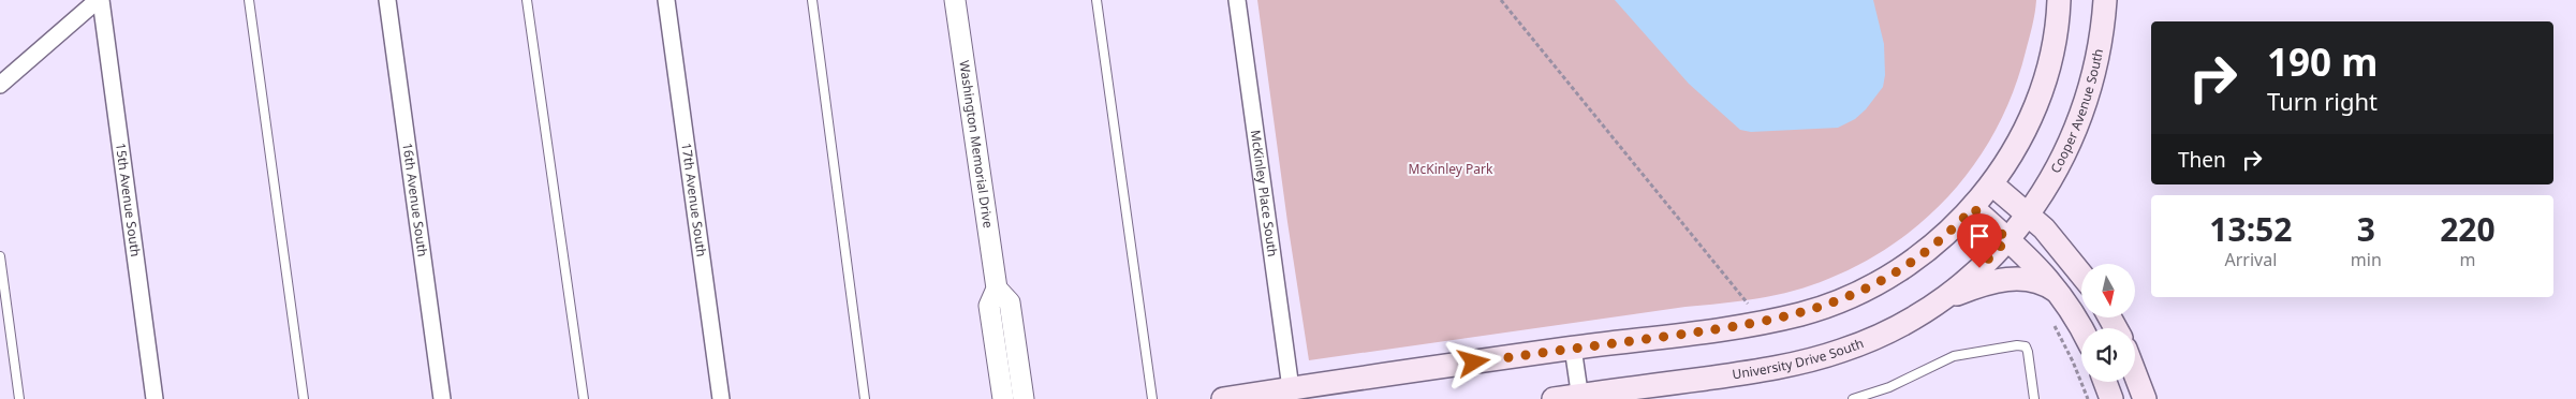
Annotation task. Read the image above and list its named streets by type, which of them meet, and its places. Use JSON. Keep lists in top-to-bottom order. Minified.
{"streets":{"main road":["Cooper Avenue South","University Drive South"],"street":["Washington Memorial Drive","McKinley Place South","15th Avenue South","16th Avenue South","17th Avenue South"]},"crossings":[["Cooper Avenue South","University Drive South"]],"parks":["McKinley Park"],"north":"bottom","page":{"turn":["190 m","Turn right"],"then":"Then","eta":["13:52","Arrival","3","min","220","m"]}}
